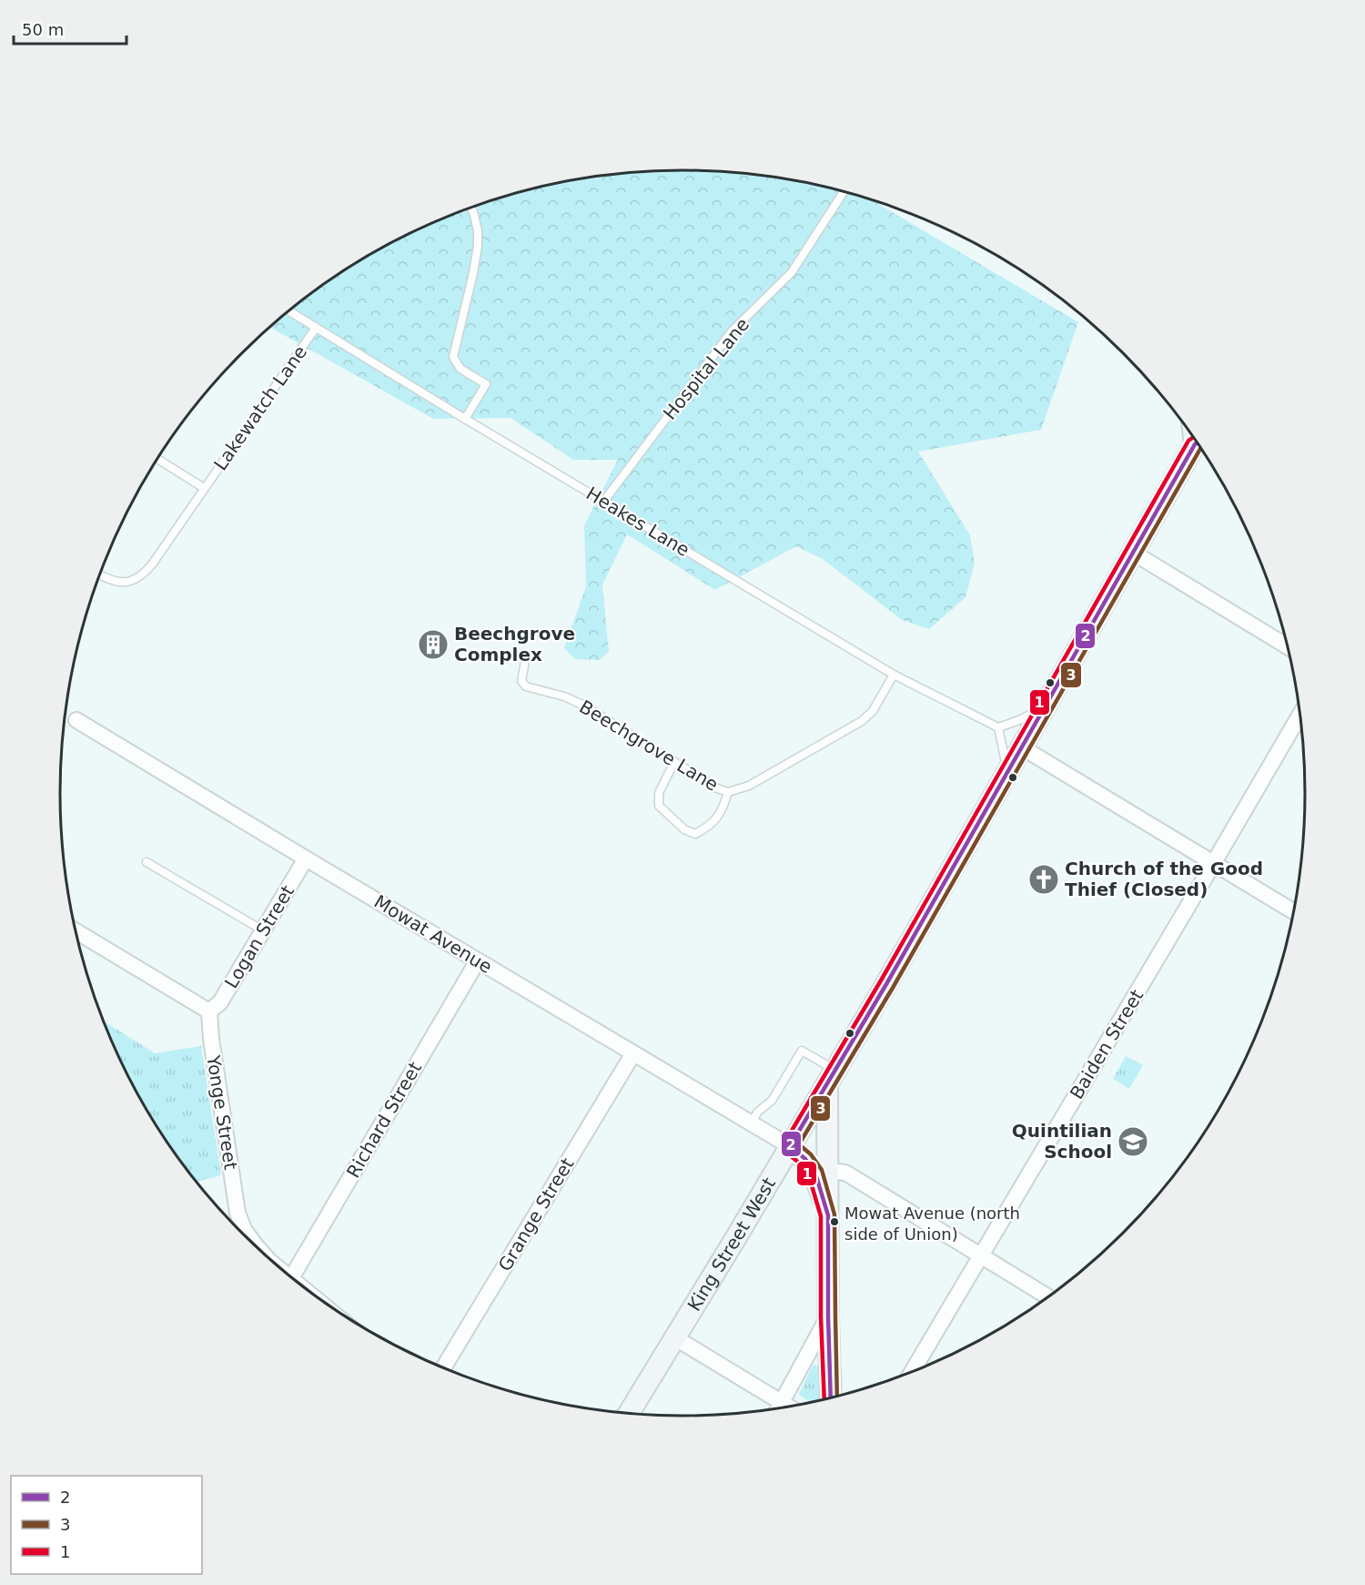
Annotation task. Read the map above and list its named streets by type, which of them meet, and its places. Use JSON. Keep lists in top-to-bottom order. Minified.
{"streets":{"main road":["King Street West"],"street":["Mowat Avenue","Logan Street","Baiden Street","Yonge Street","Richard Street","Grange Street"],"lane":["Hospital Lane","Lakewatch Lane","Heakes Lane","Beechgrove Lane"]},"crossings":[["Hospital Lane","Heakes Lane"],["Lakewatch Lane","Heakes Lane"],["Heakes Lane","Beechgrove Lane"],["Mowat Avenue","Logan Street"],["Mowat Avenue","Richard Street"],["Mowat Avenue","Grange Street"],["Mowat Avenue","King Street West"],["Logan Street","Yonge Street"]],"places":{"building":["Beechgrove Complex"],"church":["Church of the Good Thief (Closed)"],"school or university":["Quintilian School"],"other":["Mowat Avenue (north side of Union)"]},"lines":["transit line 1","transit line 2","transit line 3"],"legend":["2","3","1"],"scale_bar":"50 m"}
